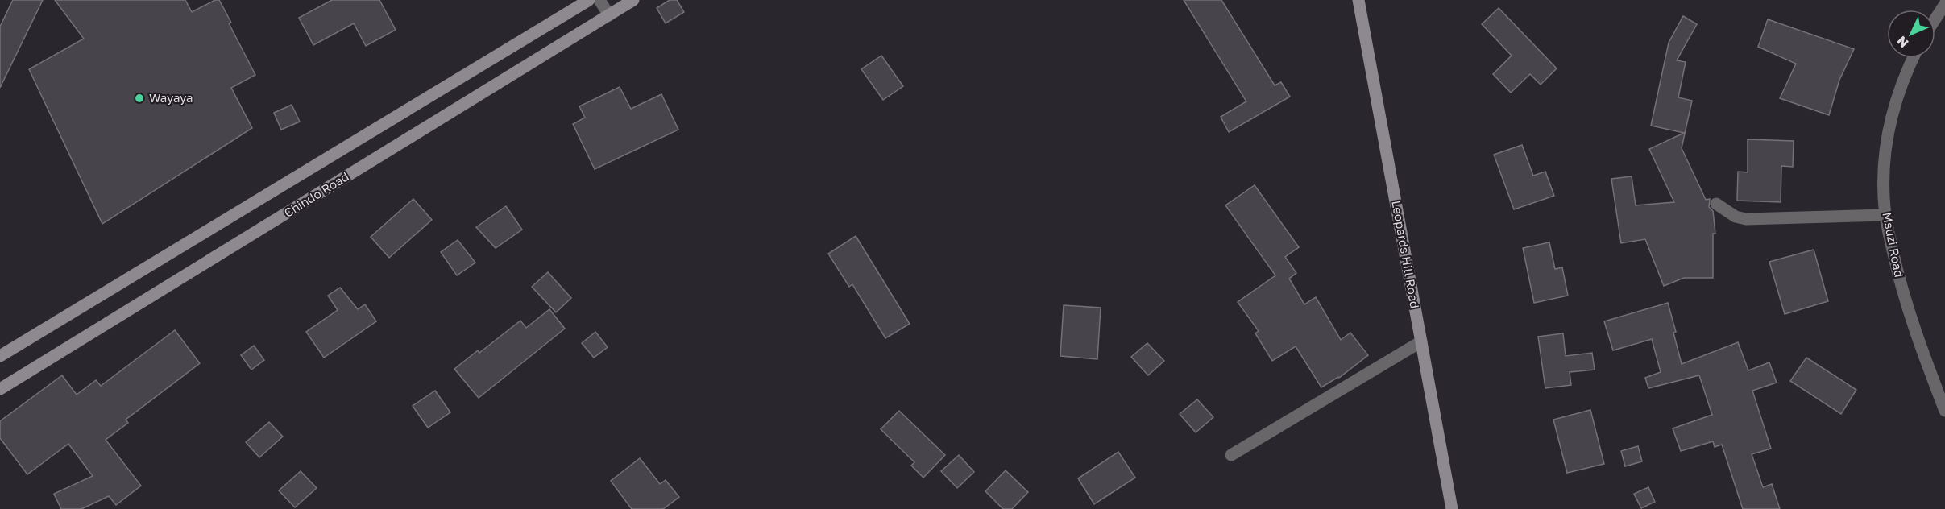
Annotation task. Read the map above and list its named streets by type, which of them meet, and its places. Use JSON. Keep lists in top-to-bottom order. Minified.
{"streets":{"main road":["Chindo Road","Leopards Hill Road"],"street":["Msuzi Road"]},"places":["Wayaya"],"north":"bottom left"}
